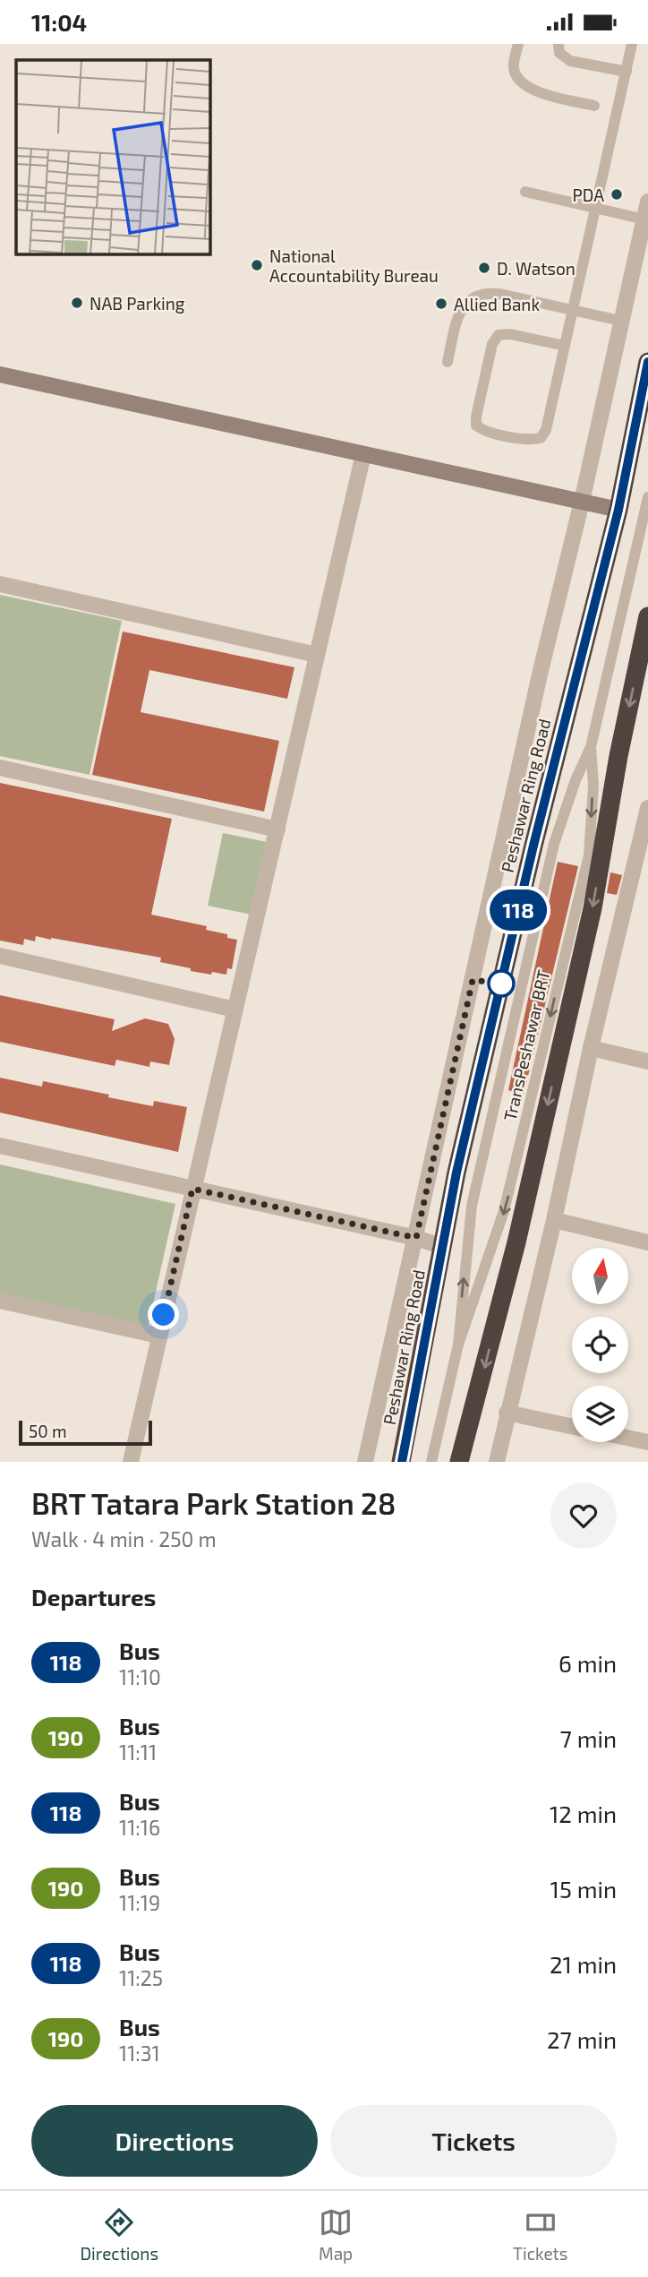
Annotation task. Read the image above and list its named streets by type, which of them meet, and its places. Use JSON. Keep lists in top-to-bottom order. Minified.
{"streets":{"highway":["Peshawar Ring Road"],"lane":["TransPeshawar BRT"]},"places":["PDA","National Accountability Bureau","D. Watson","NAB Parking","Allied Bank"],"lines":["bus line 118"],"scale_bar":"50 m","north":"top","page":{"status":"11:04","on_map":"118","scale":"50 m","heading":[["BRT Tatara Park Station 28","Walk · 4 min · 250 m"],"Departures"],"list":[{"mark":"118","name":"Bus","note":"11:10","value":"6 min"},{"mark":"190","name":"Bus","note":"11:11","value":"7 min"},{"mark":"118","name":"Bus","note":"11:16","value":"12 min"},{"mark":"190","name":"Bus","note":"11:19","value":"15 min"},{"mark":"118","name":"Bus","note":"11:25","value":"21 min"},{"mark":"190","name":"Bus","note":"11:31","value":"27 min"}],"buttons":["Directions","Tickets"],"tabs":["Directions","Map","Tickets"]}}
